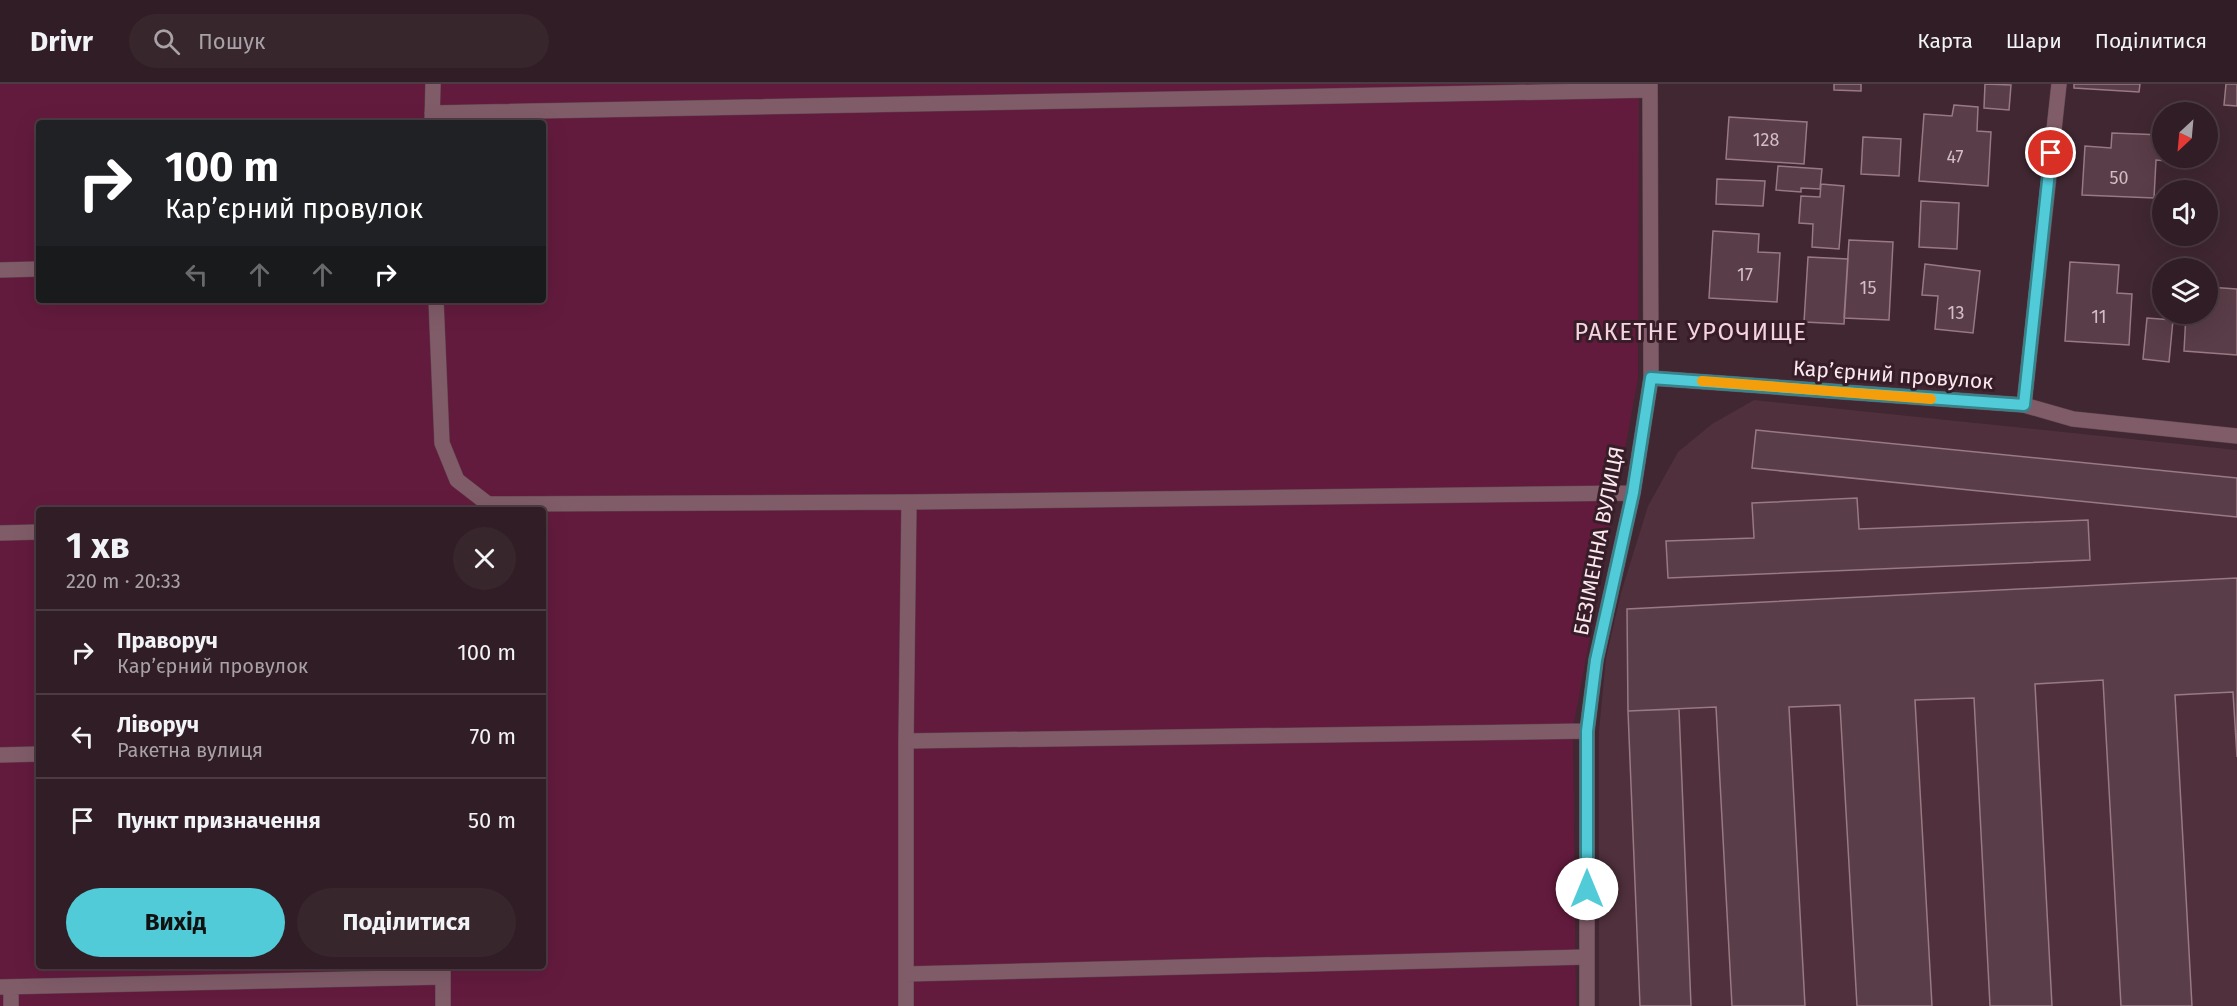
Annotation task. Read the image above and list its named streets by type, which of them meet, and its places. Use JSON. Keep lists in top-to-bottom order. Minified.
{"streets":{"street":["Карʼєрний провулок","БЕЗІМЕННА ВУЛИЦЯ"]},"crossings":[["Карʼєрний провулок","БЕЗІМЕННА ВУЛИЦЯ"]],"districts":["РАКЕТНЕ УРОЧИЩЕ"],"house_numbers":["128","47","50","17","15","13","11"],"north":"bottom left","page":{"header":"Drivr","search":"Пошук","nav":["Карта","Шари","Поділитися"],"turn":["100 m","Карʼєрний провулок"],"heading":["1 хв","220 m · 20:33"],"list":[{"name":"Праворуч","note":"Карʼєрний провулок","value":"100 m"},{"name":"Ліворуч","note":"Ракетна вулиця","value":"70 m"},{"name":"Пункт призначення","value":"50 m"}],"buttons":["Вихід","Поділитися"]}}
